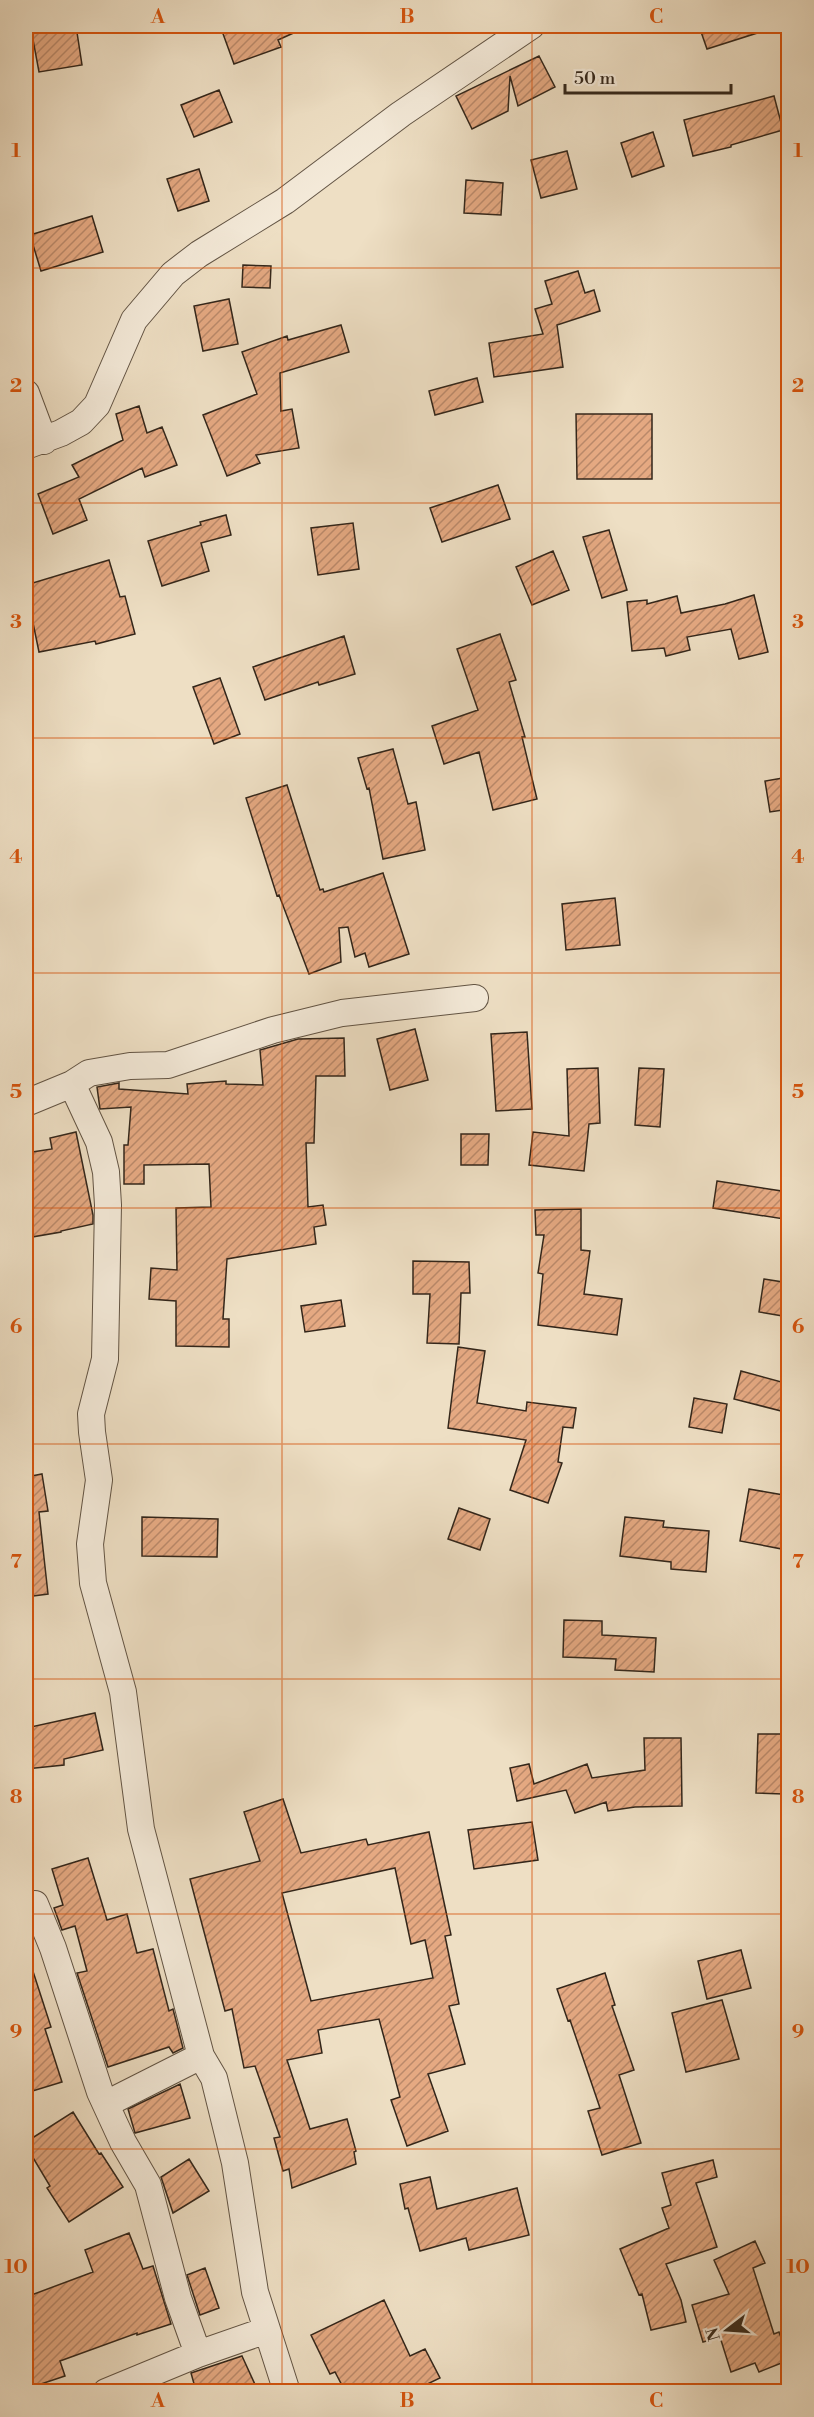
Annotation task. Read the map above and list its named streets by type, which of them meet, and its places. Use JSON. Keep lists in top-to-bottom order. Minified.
{"scale_bar":"50 m","north":"left","grid":{"columns":["A","B","C"],"rows":["1","2","3","4","5","6","7","8","9","10"]}}
